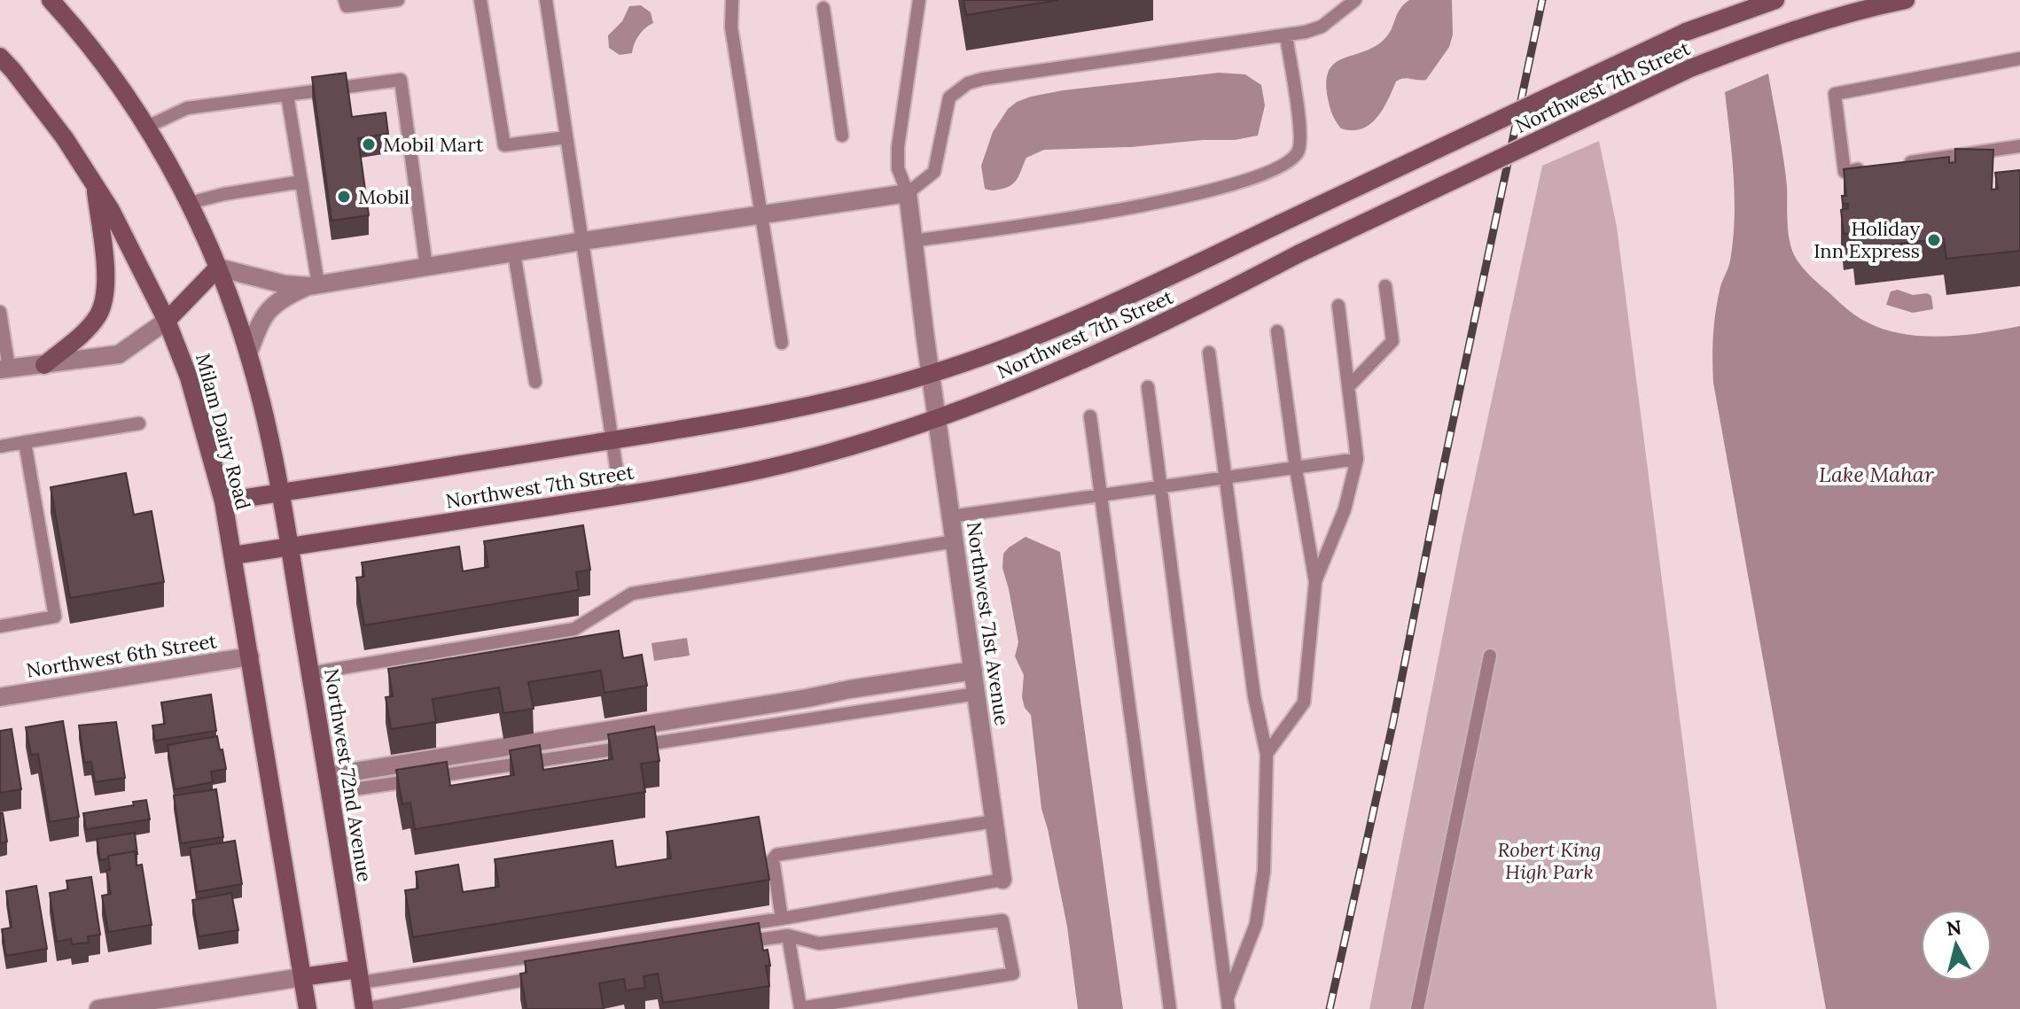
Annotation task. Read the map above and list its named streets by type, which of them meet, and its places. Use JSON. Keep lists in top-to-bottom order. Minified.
{"streets":{"main road":["Northwest 7th Street","Milam Dairy Road","Northwest 72nd Avenue"],"street":["Northwest 71st Avenue","Northwest 6th Street"]},"crossings":[["Northwest 7th Street","Milam Dairy Road"],["Northwest 7th Street","Northwest 71st Avenue"],["Northwest 7th Street","Northwest 72nd Avenue"]],"water":["Lake Mahar"],"parks":["Robert King High Park"],"places":["Mobil Mart","Mobil","Holiday Inn Express"],"north":"top"}
